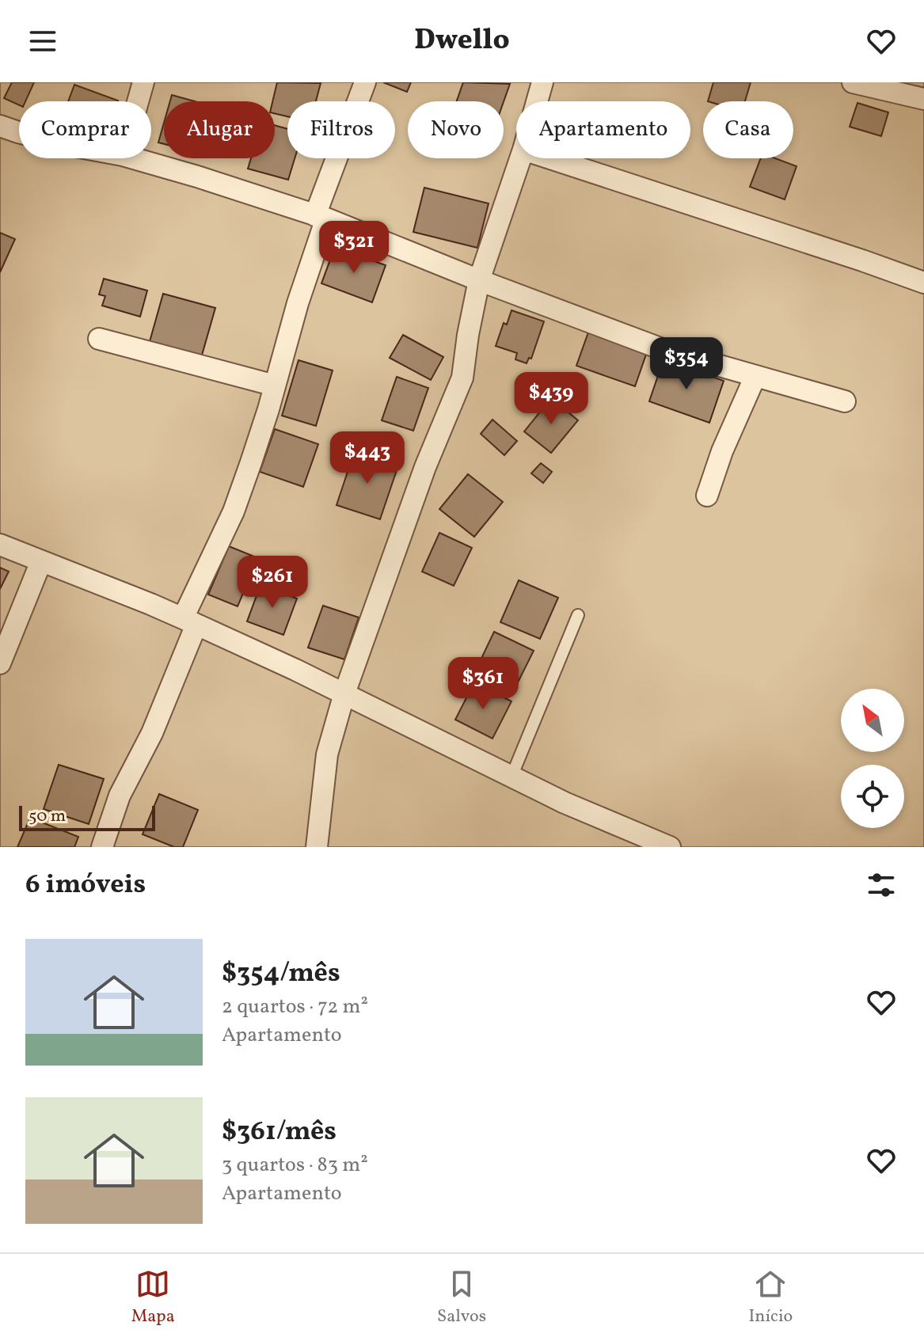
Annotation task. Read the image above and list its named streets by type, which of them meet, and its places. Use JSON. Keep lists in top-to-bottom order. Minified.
{"scale_bar":"50 m","north":"top left","page":{"header":"Dwello","chip":["Comprar","Alugar","Filtros","Novo","Apartamento","Casa"],"price":["$321","$354","$439","$443","$261","$361"],"scale":"50 m","heading":"6 imóveis","list":[{"name":"$354/mês","note":"2 quartos · 72 m² · Apartamento"},{"name":"$361/mês","note":"3 quartos · 83 m² · Apartamento"}],"tabs":["Mapa","Salvos","Início"]}}
